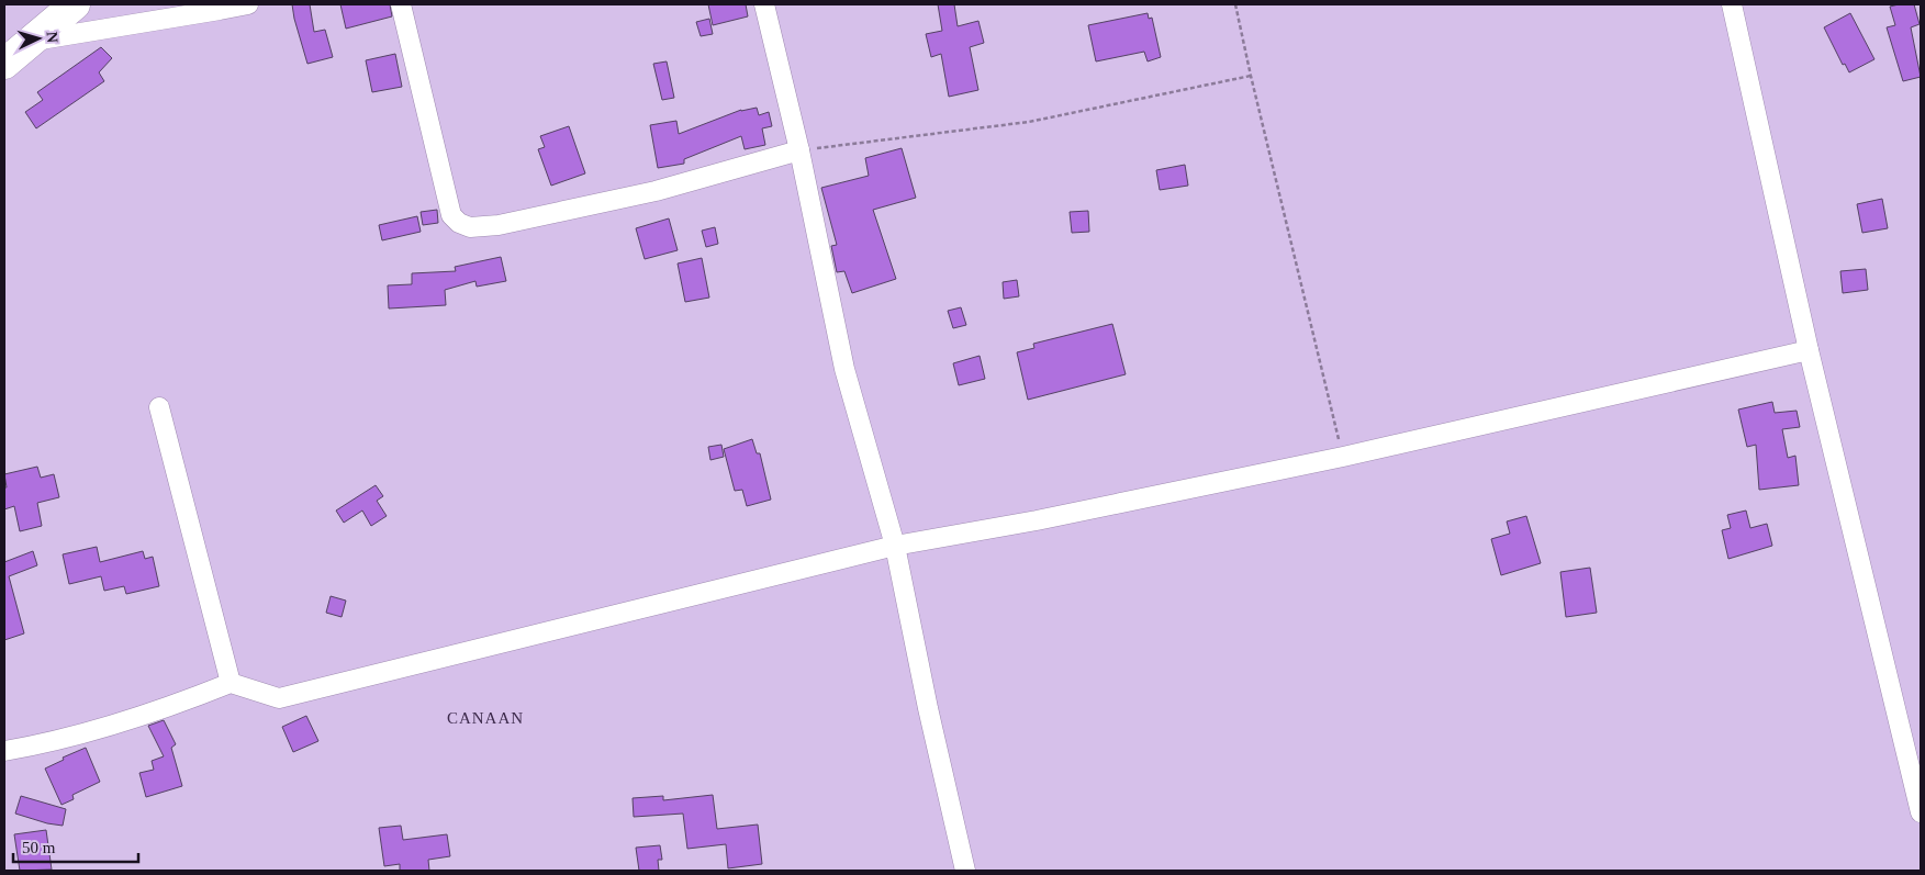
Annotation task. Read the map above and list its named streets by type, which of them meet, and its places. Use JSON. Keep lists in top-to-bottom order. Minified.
{"districts":["CANAAN"],"scale_bar":"50 m","north":"right"}
